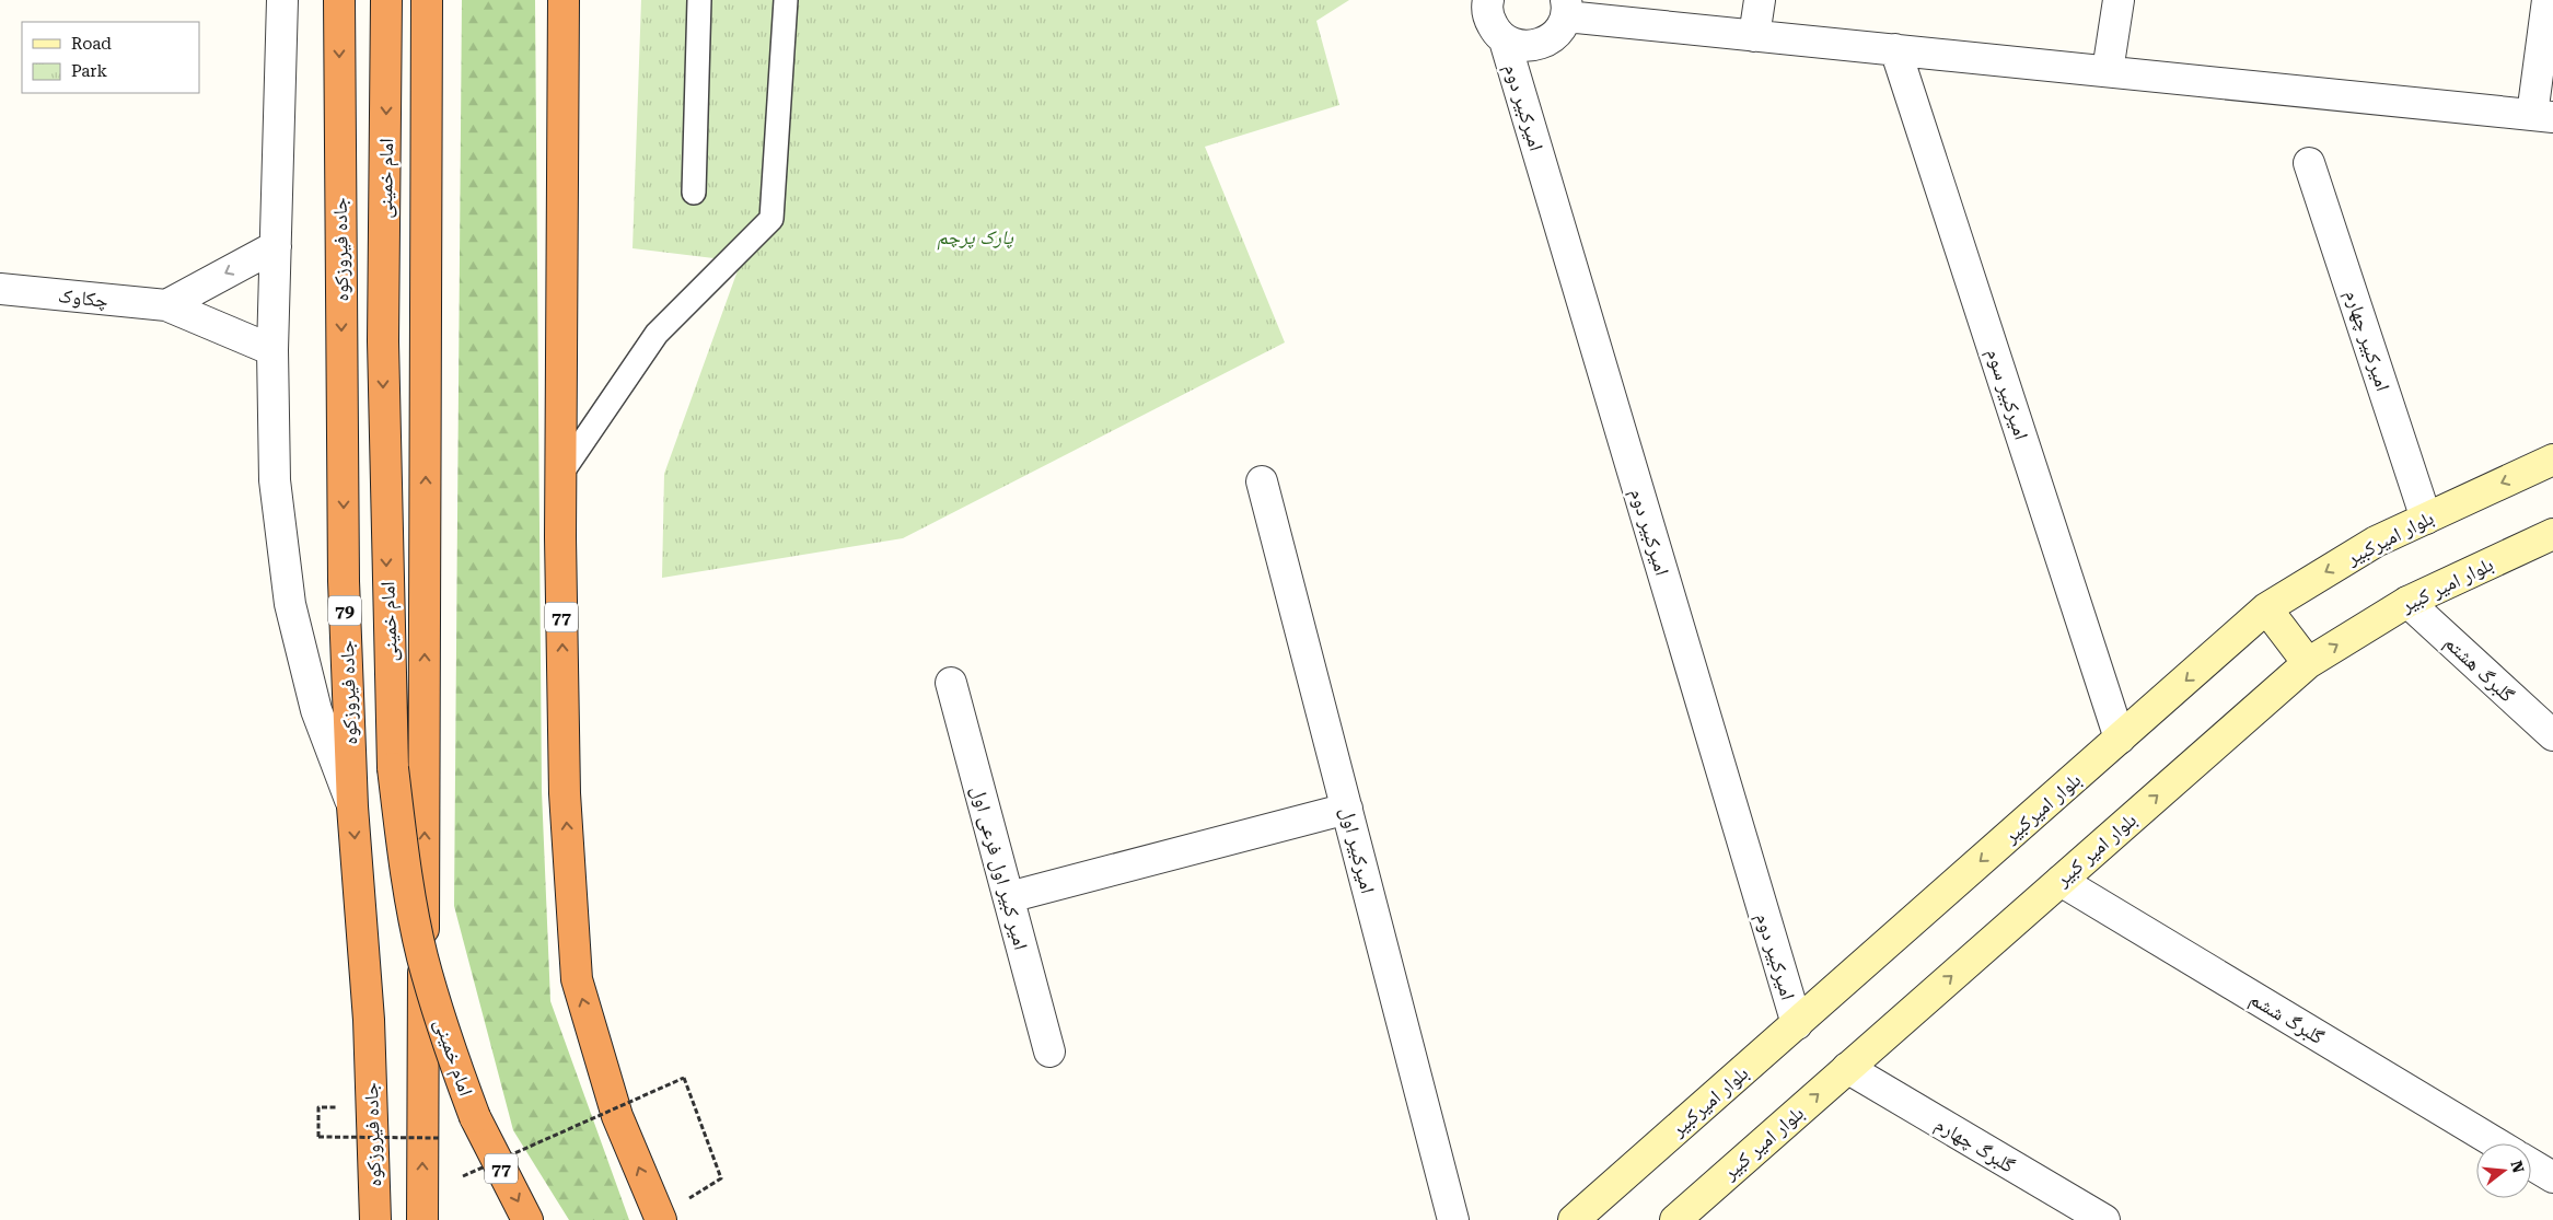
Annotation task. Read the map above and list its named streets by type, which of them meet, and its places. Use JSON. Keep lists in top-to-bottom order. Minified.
{"streets":{"highway":["امام خمینی","جاده فیروزکوه","79","77"],"street":["امیرکبیر دوم","چکاوک","امیرکبیر چهارم","امیرکبیر سوم","بلوار امیرکبیر","بلوار امیر کبیر","گلبرگ هشتم","امیرکبیر اول","امیر کبیر اول فرعی اول","گلبرگ ششم","گلبرگ چهارم"]},"crossings":[["امیرکبیر دوم","بلوار امیرکبیر"],["امیرکبیر چهارم","بلوار امیرکبیر"],["امیرکبیر سوم","بلوار امیرکبیر"],["بلوار امیر کبیر","گلبرگ هشتم"],["بلوار امیر کبیر","گلبرگ ششم"],["بلوار امیر کبیر","گلبرگ چهارم"]],"one_way":["بلوار امیرکبیر","بلوار امیر کبیر"],"parks":["پارک پرچم"],"legend":["Road","Park"],"north":"right"}
